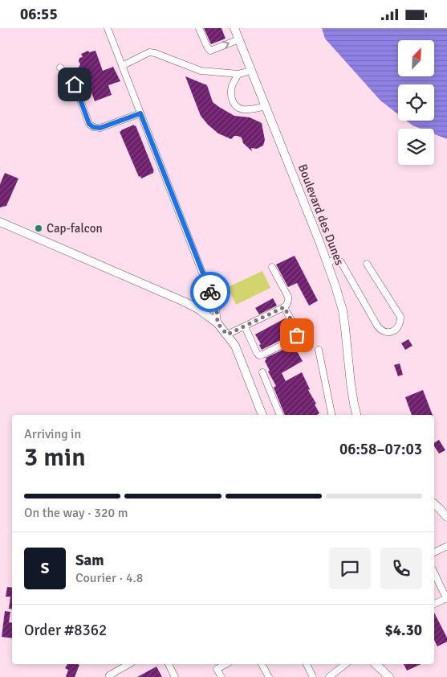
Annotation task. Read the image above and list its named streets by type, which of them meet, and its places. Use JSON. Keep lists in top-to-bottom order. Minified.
{"streets":{"main road":["Boulevard des Dunes"]},"places":["Cap-falcon"],"north":"top right","page":{"status":"06:55","heading":["3 min","Arriving in","06:58–07:03"],"panel":["Sam","Courier · 4.8","Order #8362","$4.30"],"bar":"On the way · 320 m","round":"S"}}
